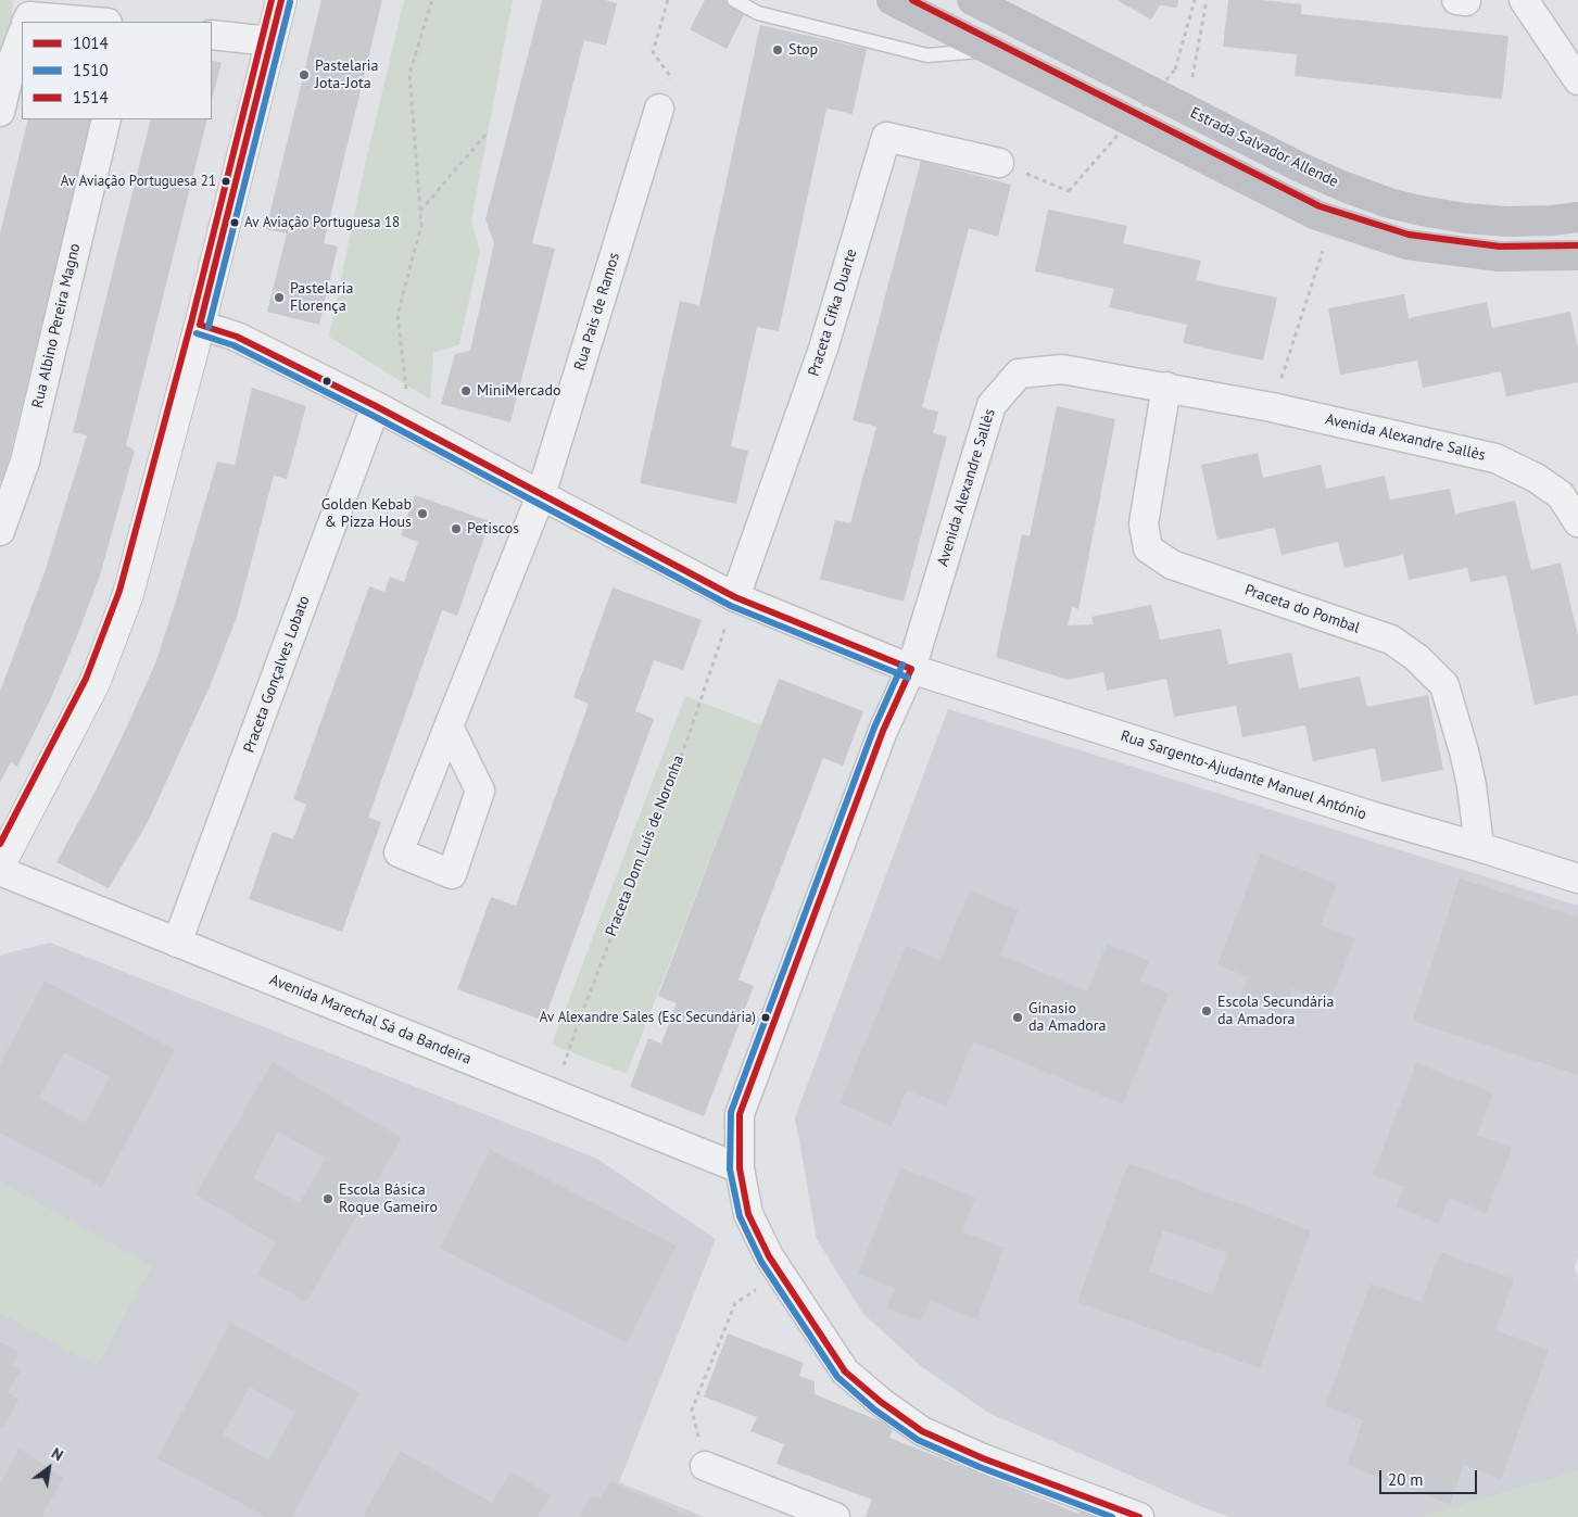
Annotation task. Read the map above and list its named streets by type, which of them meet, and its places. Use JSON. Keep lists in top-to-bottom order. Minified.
{"streets":{"main road":["Estrada Salvador Allende"],"street":["Rua Pais de Ramos","Praceta Cifka Duarte","Rua Albino Pereira Magno","Avenida Alexandre Sallès","Praceta do Pombal","Praceta Gonçalves Lobato","Rua Sargento-Ajudante Manuel António","Avenida Marechal Sá da Bandeira"],"path":["Praceta Dom Luís de Noronha"]},"crossings":[["Rua Pais de Ramos","Rua Sargento-Ajudante Manuel António"],["Praceta Cifka Duarte","Rua Sargento-Ajudante Manuel António"],["Praceta Cifka Duarte","Praceta Dom Luís de Noronha"],["Avenida Alexandre Sallès","Praceta do Pombal"],["Avenida Alexandre Sallès","Rua Sargento-Ajudante Manuel António"],["Avenida Alexandre Sallès","Avenida Marechal Sá da Bandeira"],["Praceta do Pombal","Rua Sargento-Ajudante Manuel António"],["Praceta Gonçalves Lobato","Rua Sargento-Ajudante Manuel António"],["Praceta Gonçalves Lobato","Avenida Marechal Sá da Bandeira"],["Rua Sargento-Ajudante Manuel António","Praceta Dom Luís de Noronha"],["Praceta Dom Luís de Noronha","Avenida Marechal Sá da Bandeira"]],"places":["Stop","Pastelaria Jota-Jota","Av Aviação Portuguesa 21","Av Aviação Portuguesa 18","Pastelaria Florença","MiniMercado","Golden Kebab & Pizza Hous","Petiscos","Escola Secundária da Amadora","Av Alexandre Sales (Esc Secundária)","Ginasio da Amadora","Escola Básica Roque Gameiro"],"lines":["transit line 1014","transit line 1514","transit line 1510"],"legend":["1014","1510","1514"],"scale_bar":"20 m","north":"top right"}
